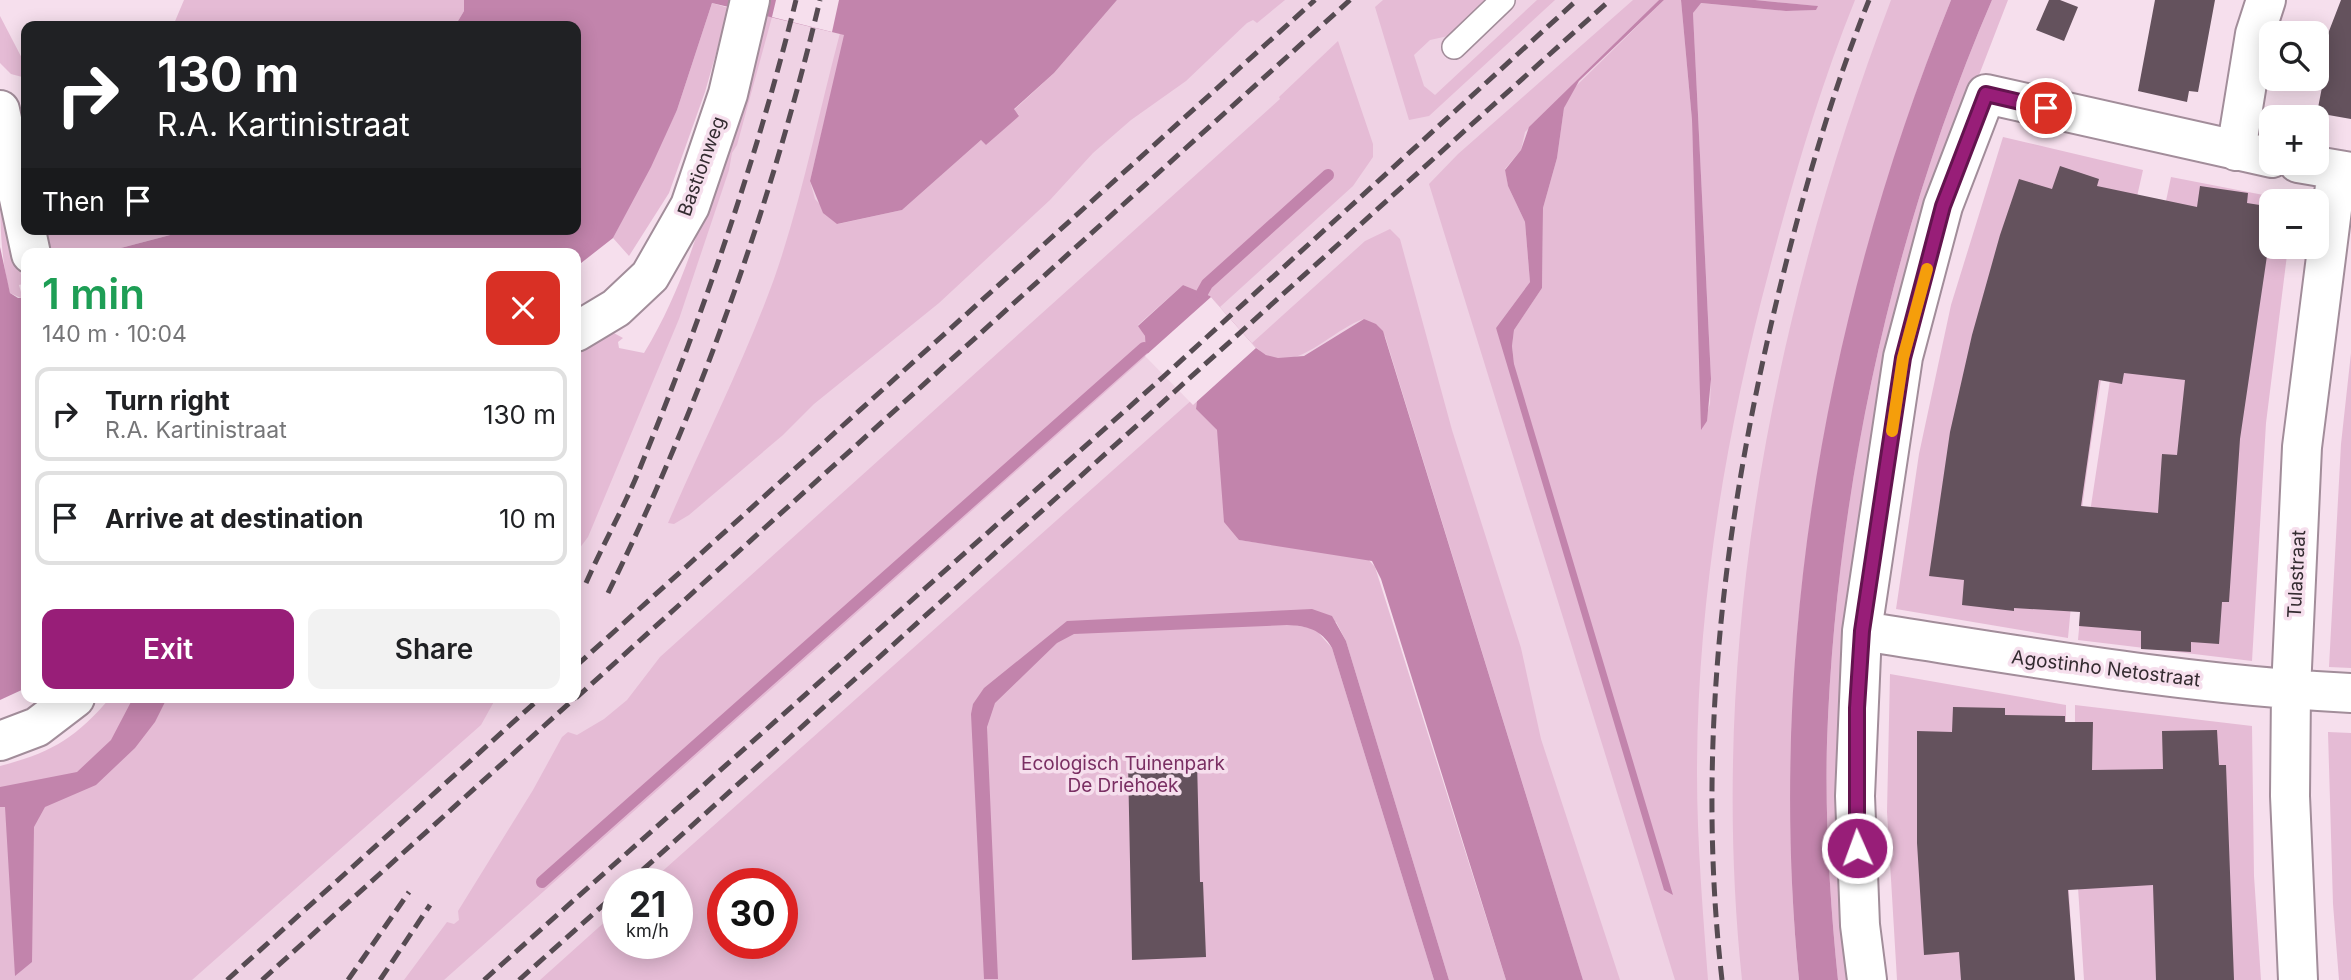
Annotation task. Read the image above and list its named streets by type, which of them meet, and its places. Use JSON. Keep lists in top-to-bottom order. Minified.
{"streets":{"street":["Bastionweg","Tulastraat","Agostinho Netostraat"]},"crossings":[["Tulastraat","Agostinho Netostraat"]],"parks":["Ecologisch Tuinenpark De Driehoek"],"page":{"map_buttons":["+","−"],"turn":["130 m","R.A. Kartinistraat"],"then":"Then","heading":["1 min","140 m · 10:04"],"list":[{"name":"Turn right","note":"R.A. Kartinistraat","value":"130 m"},{"name":"Arrive at destination","value":"10 m"}],"buttons":["Exit","Share"],"speed":"21 km/h","limit":"30"}}
